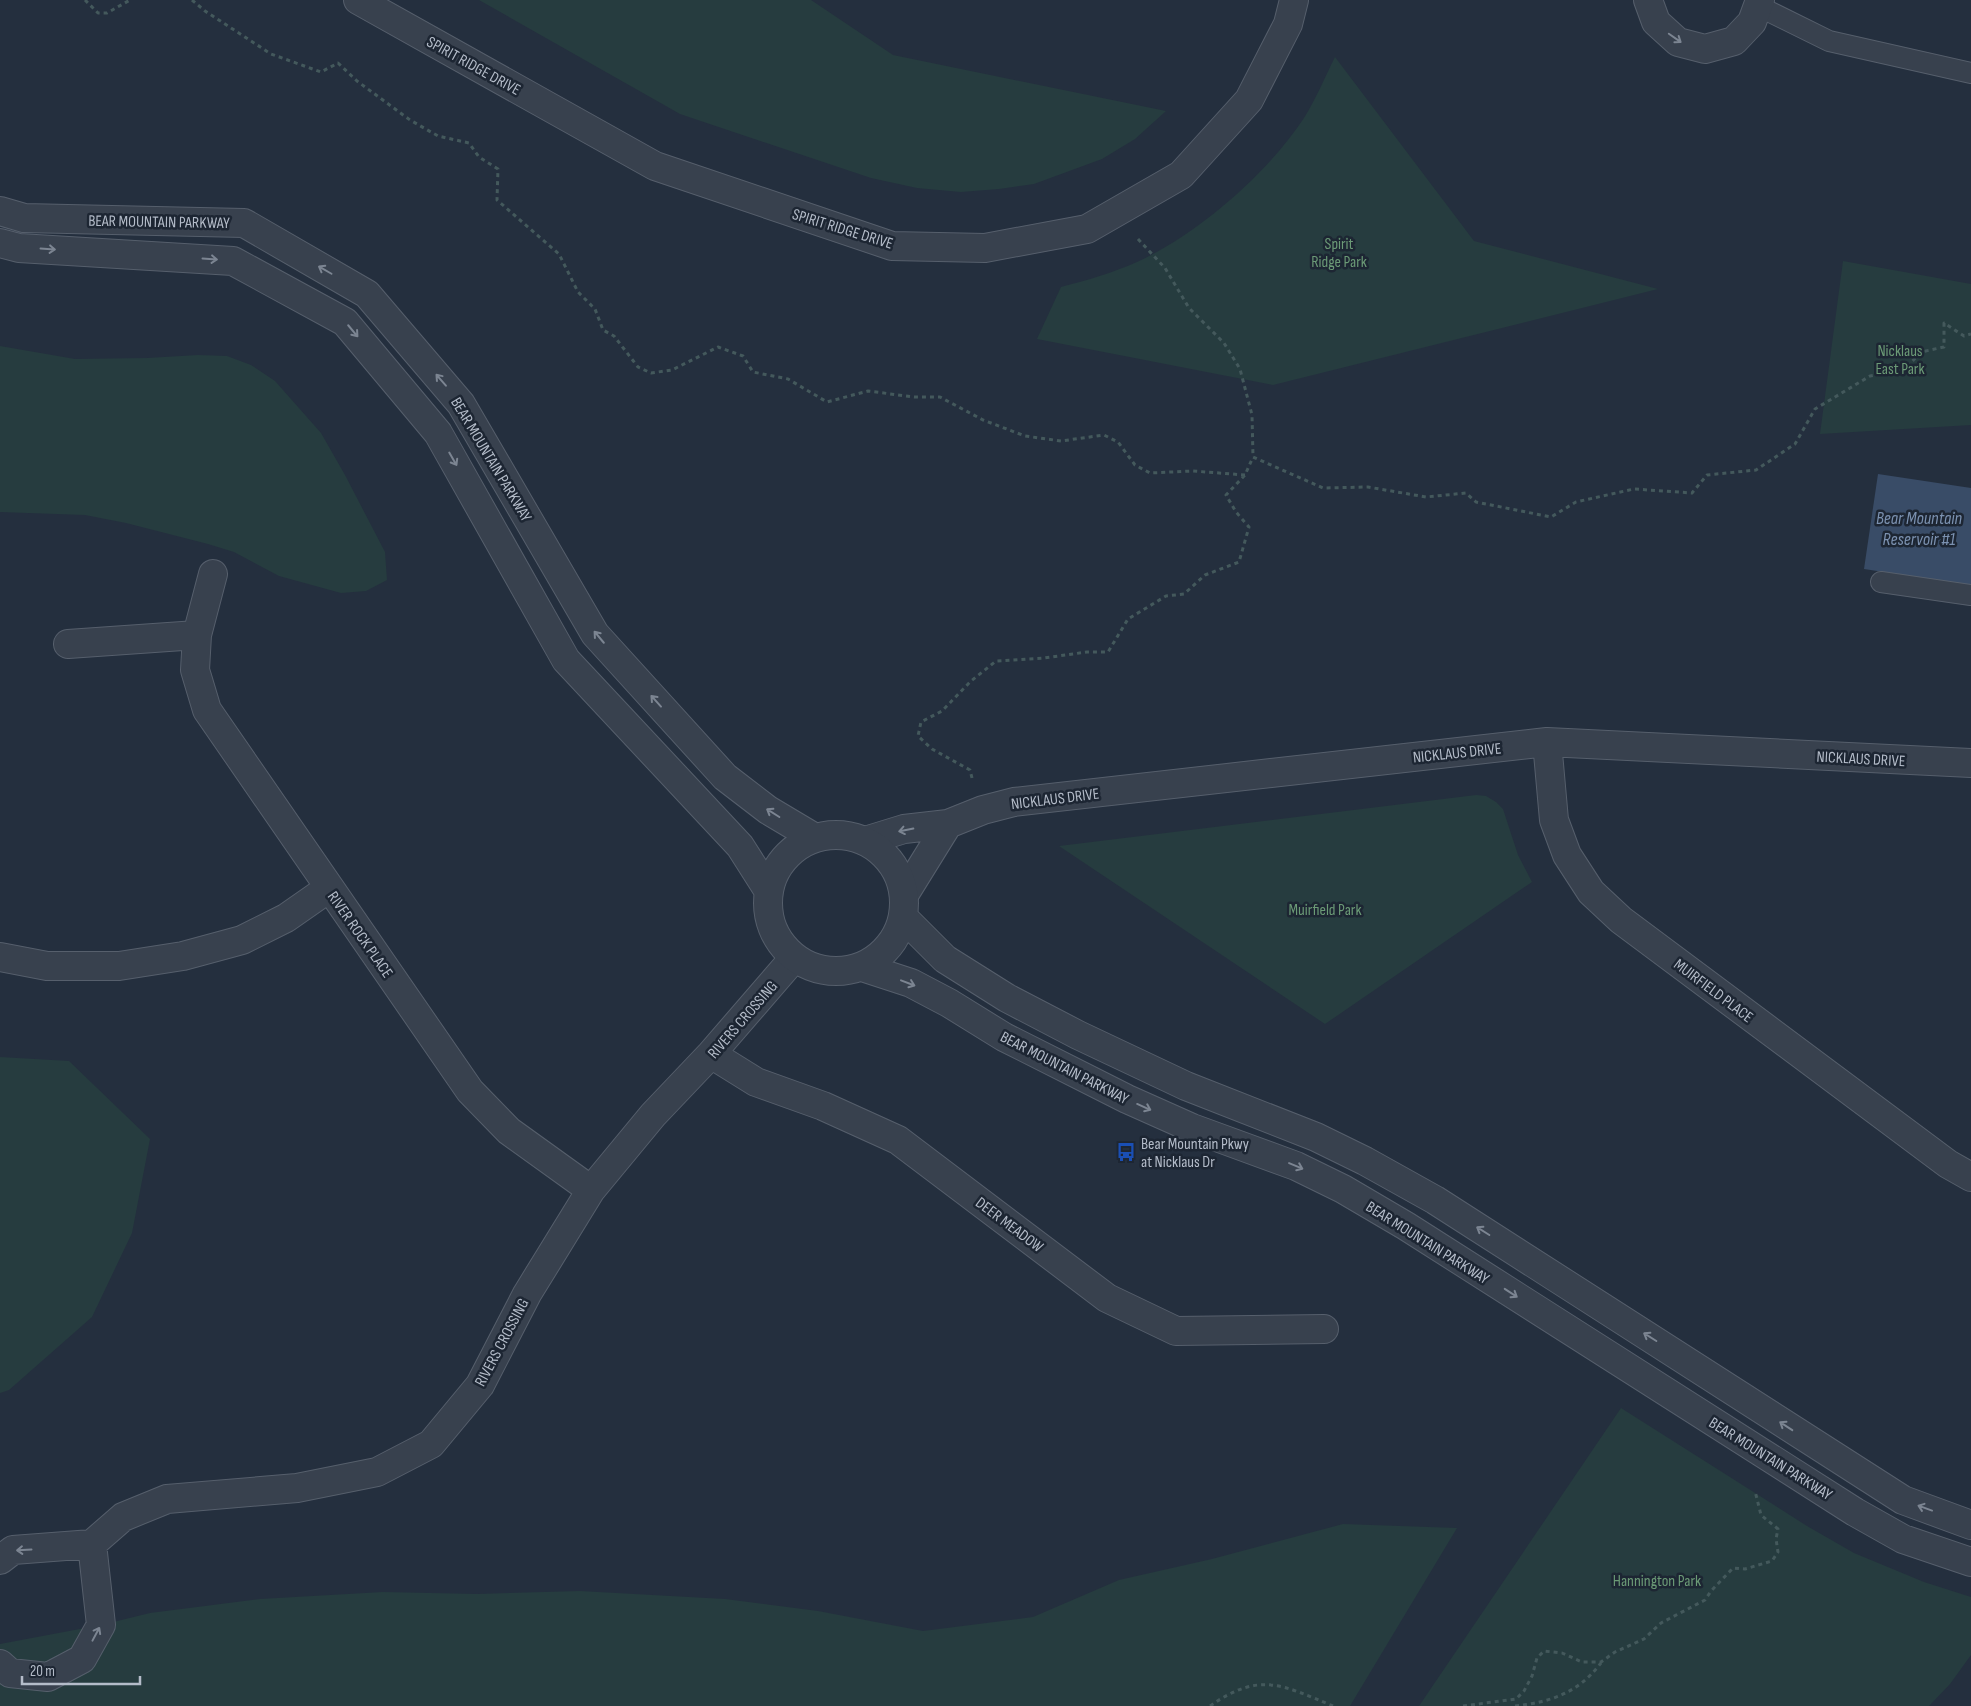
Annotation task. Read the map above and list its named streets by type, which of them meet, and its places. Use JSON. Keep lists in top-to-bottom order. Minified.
{"streets":{"street":["SPIRIT RIDGE DRIVE","BEAR MOUNTAIN PARKWAY","NICKLAUS DRIVE","RIVER ROCK PLACE","MUIRFIELD PLACE","RIVERS CROSSING","DEER MEADOW"]},"crossings":[["BEAR MOUNTAIN PARKWAY","NICKLAUS DRIVE"],["BEAR MOUNTAIN PARKWAY","RIVERS CROSSING"],["NICKLAUS DRIVE","MUIRFIELD PLACE"],["NICKLAUS DRIVE","RIVERS CROSSING"],["RIVER ROCK PLACE","RIVERS CROSSING"],["RIVERS CROSSING","DEER MEADOW"]],"water":["Bear Mountain Reservoir #1"],"parks":["Spirit Ridge Park","Nicklaus East Park","Muirfield Park","Hannington Park"],"places":{"bus stop":["Bear Mountain Pkwy at Nicklaus Dr"]},"scale_bar":"20 m"}
